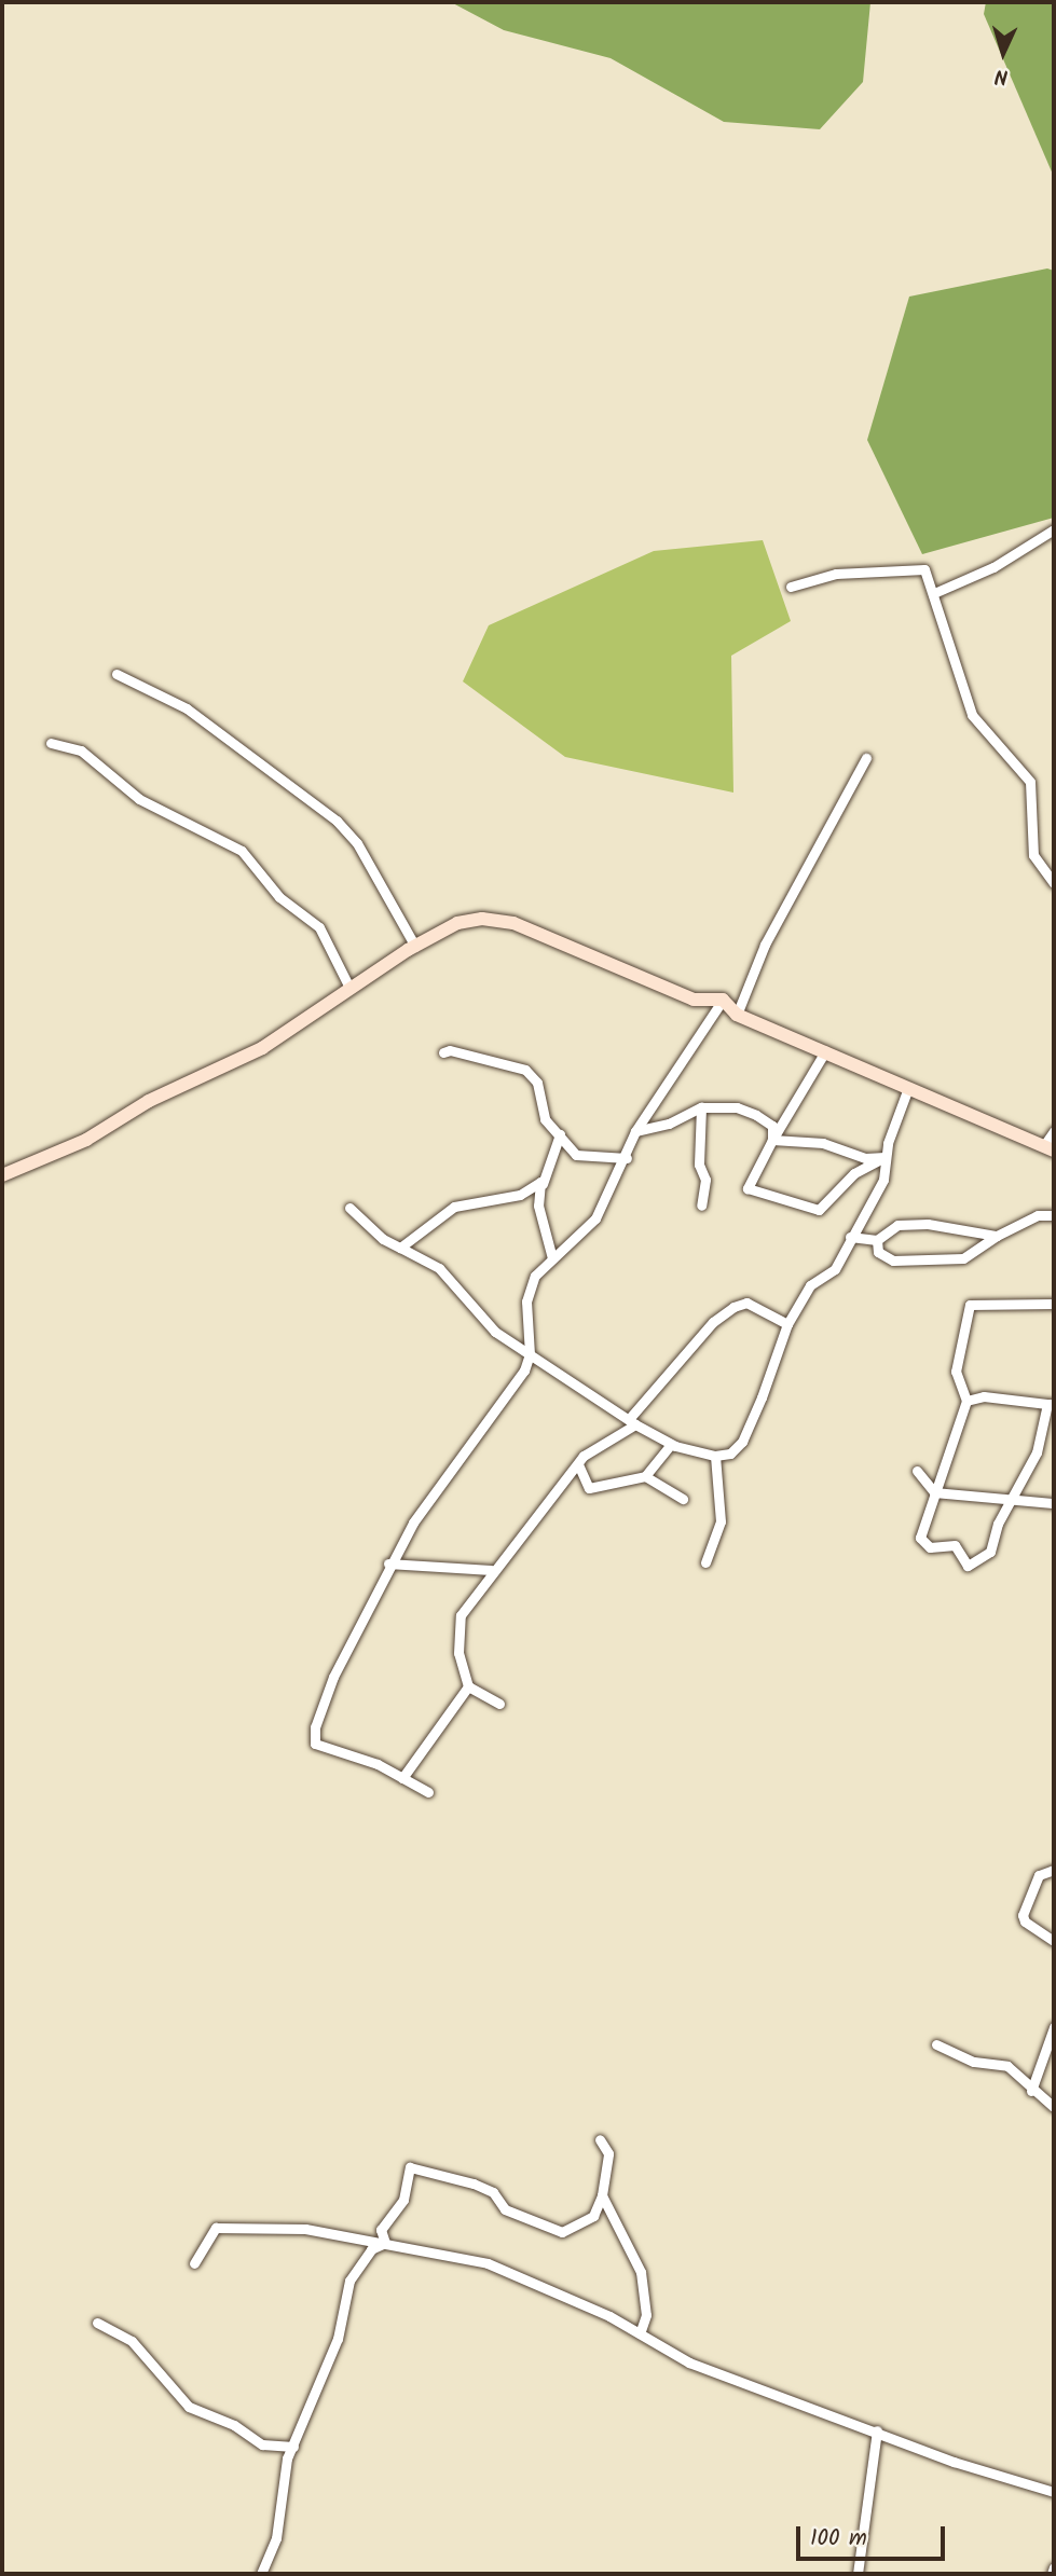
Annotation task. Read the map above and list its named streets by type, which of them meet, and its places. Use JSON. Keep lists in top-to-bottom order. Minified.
{"scale_bar":"100 m","north":"bottom"}
